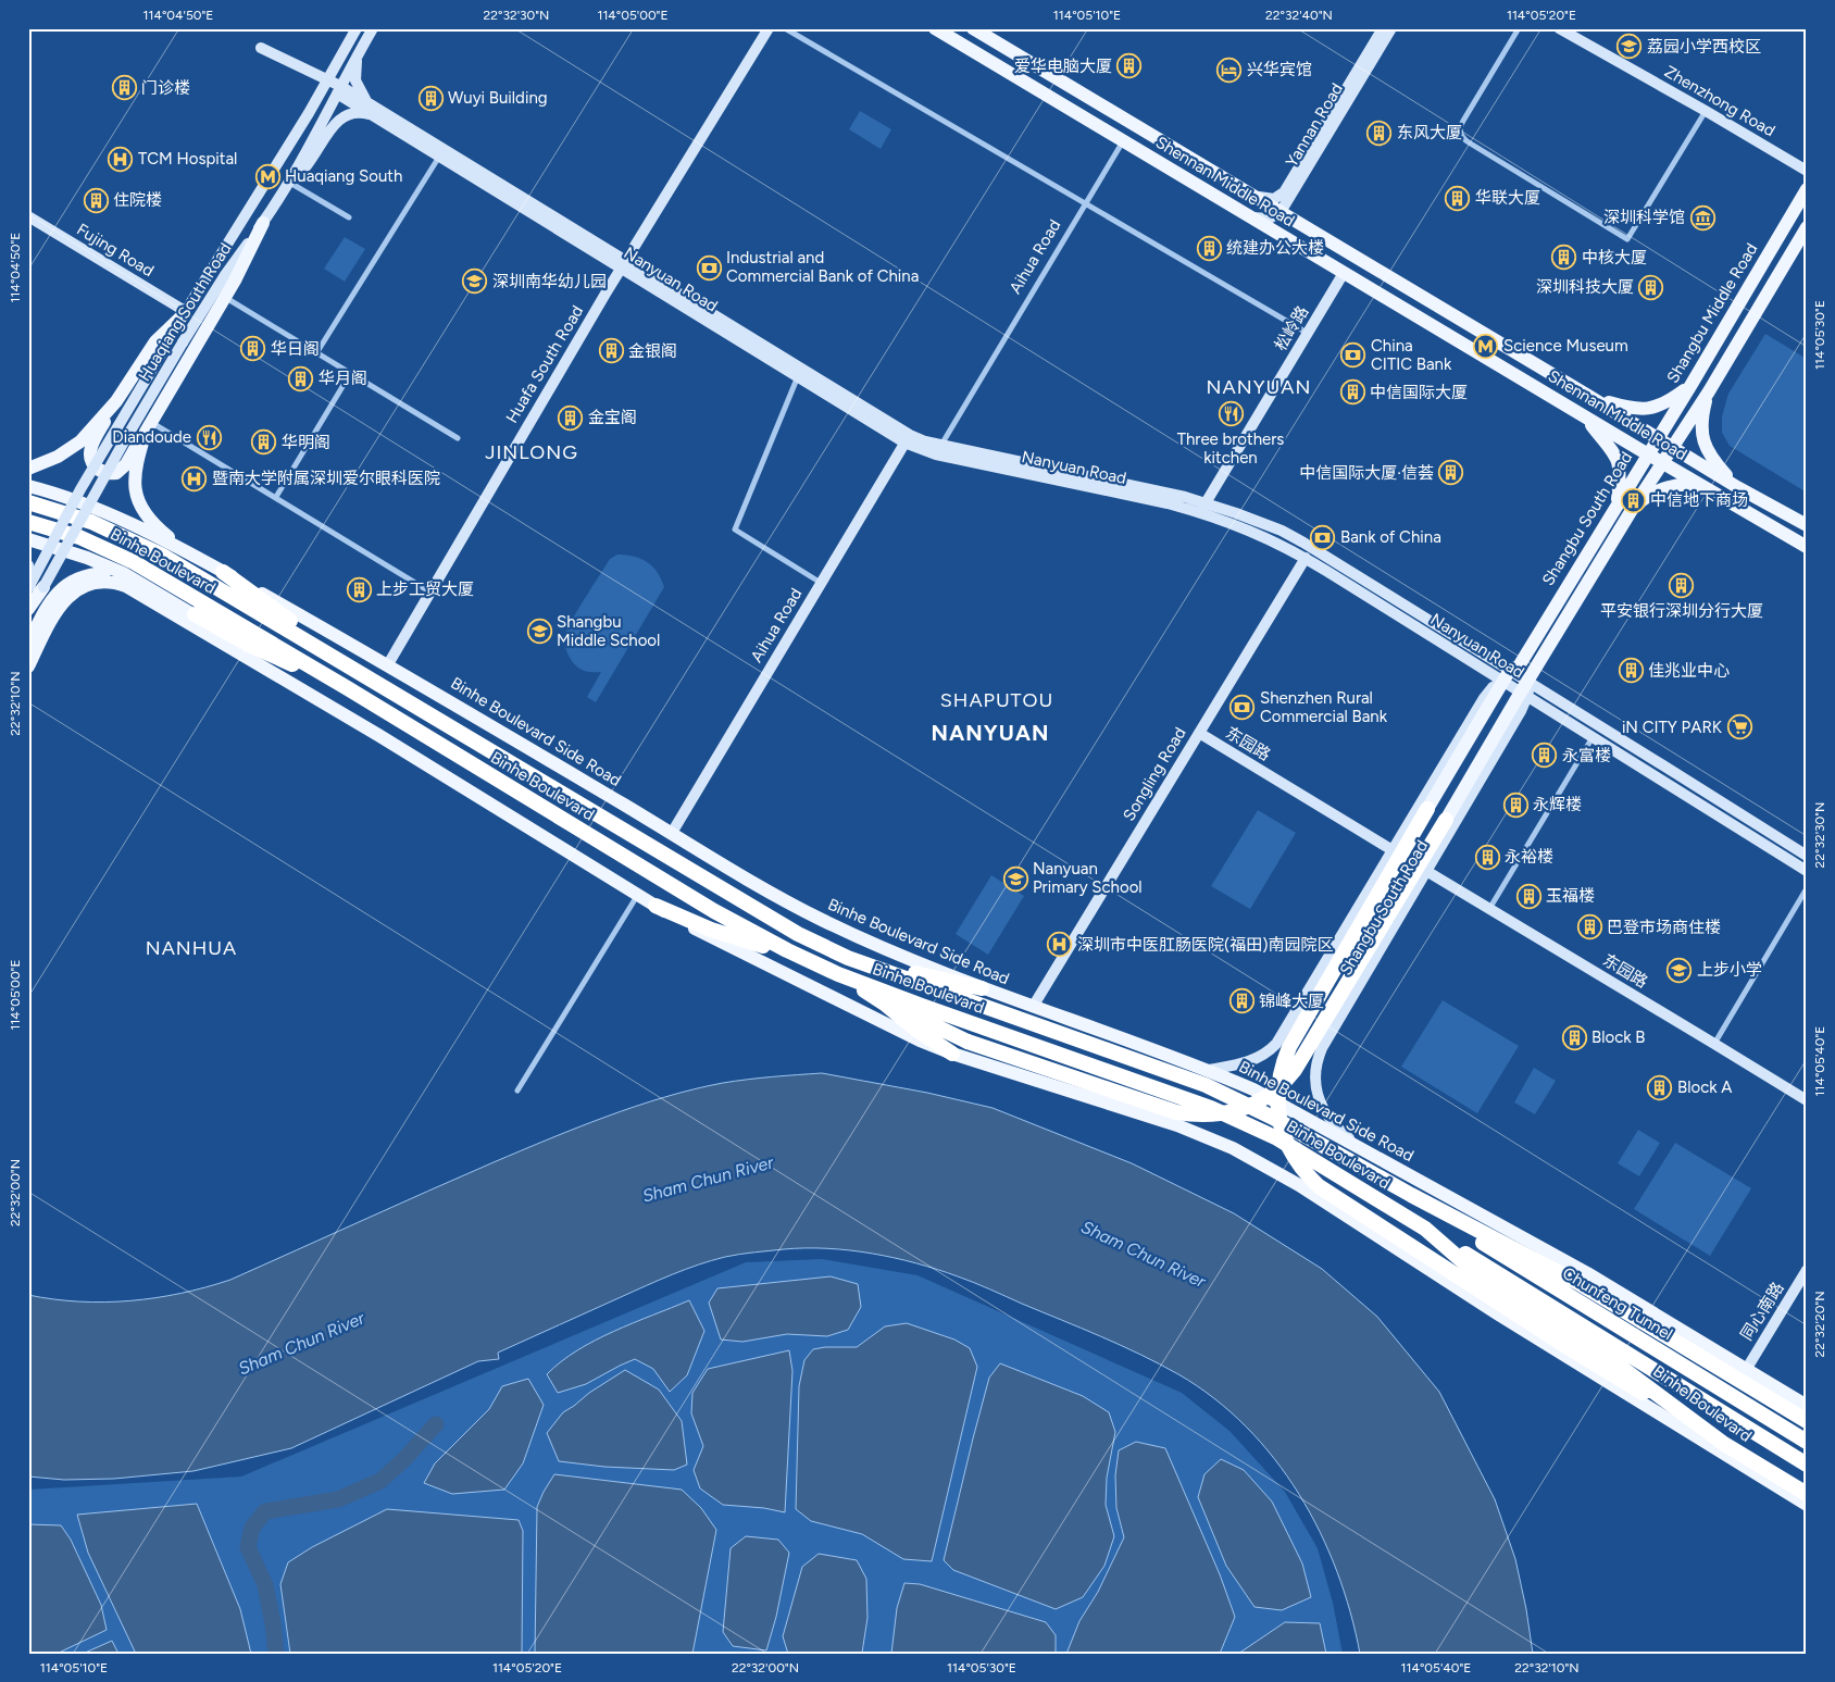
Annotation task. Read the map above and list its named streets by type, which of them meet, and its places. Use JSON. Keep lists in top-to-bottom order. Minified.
{"streets":{"highway":["Binhe Boulevard","Chunfeng Tunnel"],"main road":["Zhenzhong Road","Yannan Road","Shennan Middle Road","Fujing Road","Aihua Road","Nanyuan Road","Huaqiang South Road","Shangbu Middle Road","松岭路","Huafa South Road","Shangbu South Road","Binhe Boulevard Side Road","东园路","Songling Road","同心南路"]},"crossings":[["Yannan Road","Shennan Middle Road"],["Shennan Middle Road","Aihua Road"],["Shennan Middle Road","Shangbu Middle Road"],["Shennan Middle Road","松岭路"],["Shennan Middle Road","Shangbu South Road"],["Fujing Road","Huaqiang South Road"],["Aihua Road","Nanyuan Road"],["Aihua Road","Binhe Boulevard Side Road"],["Nanyuan Road","Huaqiang South Road"],["Nanyuan Road","松岭路"],["Nanyuan Road","Huafa South Road"],["Nanyuan Road","Shangbu South Road"],["Nanyuan Road","Songling Road"],["Shangbu Middle Road","Shangbu South Road"],["Huafa South Road","Binhe Boulevard Side Road"],["Shangbu South Road","Binhe Boulevard Side Road"],["Shangbu South Road","东园路"],["Binhe Boulevard","Chunfeng Tunnel"],["Binhe Boulevard Side Road","Songling Road"],["Binhe Boulevard Side Road","同心南路"],["东园路","Songling Road"]],"districts":["NANYUAN","JINLONG","SHAPUTOU","NANYUAN","NANHUA"],"water":["Sham Chun River"],"places":{"school or university":["荔园小学西校区","深圳南华幼儿园","Shangbu Middle School","Nanyuan Primary School","上步小学"],"building":["爱华电脑大厦","门诊楼","Wuyi Building","东风大厦","华联大厦","住院楼","统建办公大楼","中核大厦","深圳科技大厦","华日阁","金银阁","华月阁","中信国际大厦","金宝阁","华明阁","中信国际大厦·信荟","中信地下商场","平安银行深圳分行大厦","上步工贸大厦","佳兆业中心","永富楼","永辉楼","永裕楼","玉福楼","巴登市场商住楼","锦峰大厦","Block B","Block A"],"hotel":["兴华宾馆"],"hospital":["TCM Hospital","暨南大学附属深圳爱尔眼科医院","深圳市中医肛肠医院(福田)南园院区"],"metro station":["Huaqiang South","Science Museum"],"museum":["深圳科学馆"],"bank":["Industrial and Commercial Bank of China","China CITIC Bank","Bank of China","Shenzhen Rural Commercial Bank"],"restaurant":["Three brothers kitchen","Diandoude"],"supermarket":["iN CITY PARK"]},"coordinates":["114°04'50\"E","22°32'30\"N","114°05'00\"E","114°05'10\"E","22°32'40\"N","114°05'20\"E","114°05'30\"E","22°32'10\"N","114°05'40\"E","22°32'00\"N","22°32'20\"N"]}
